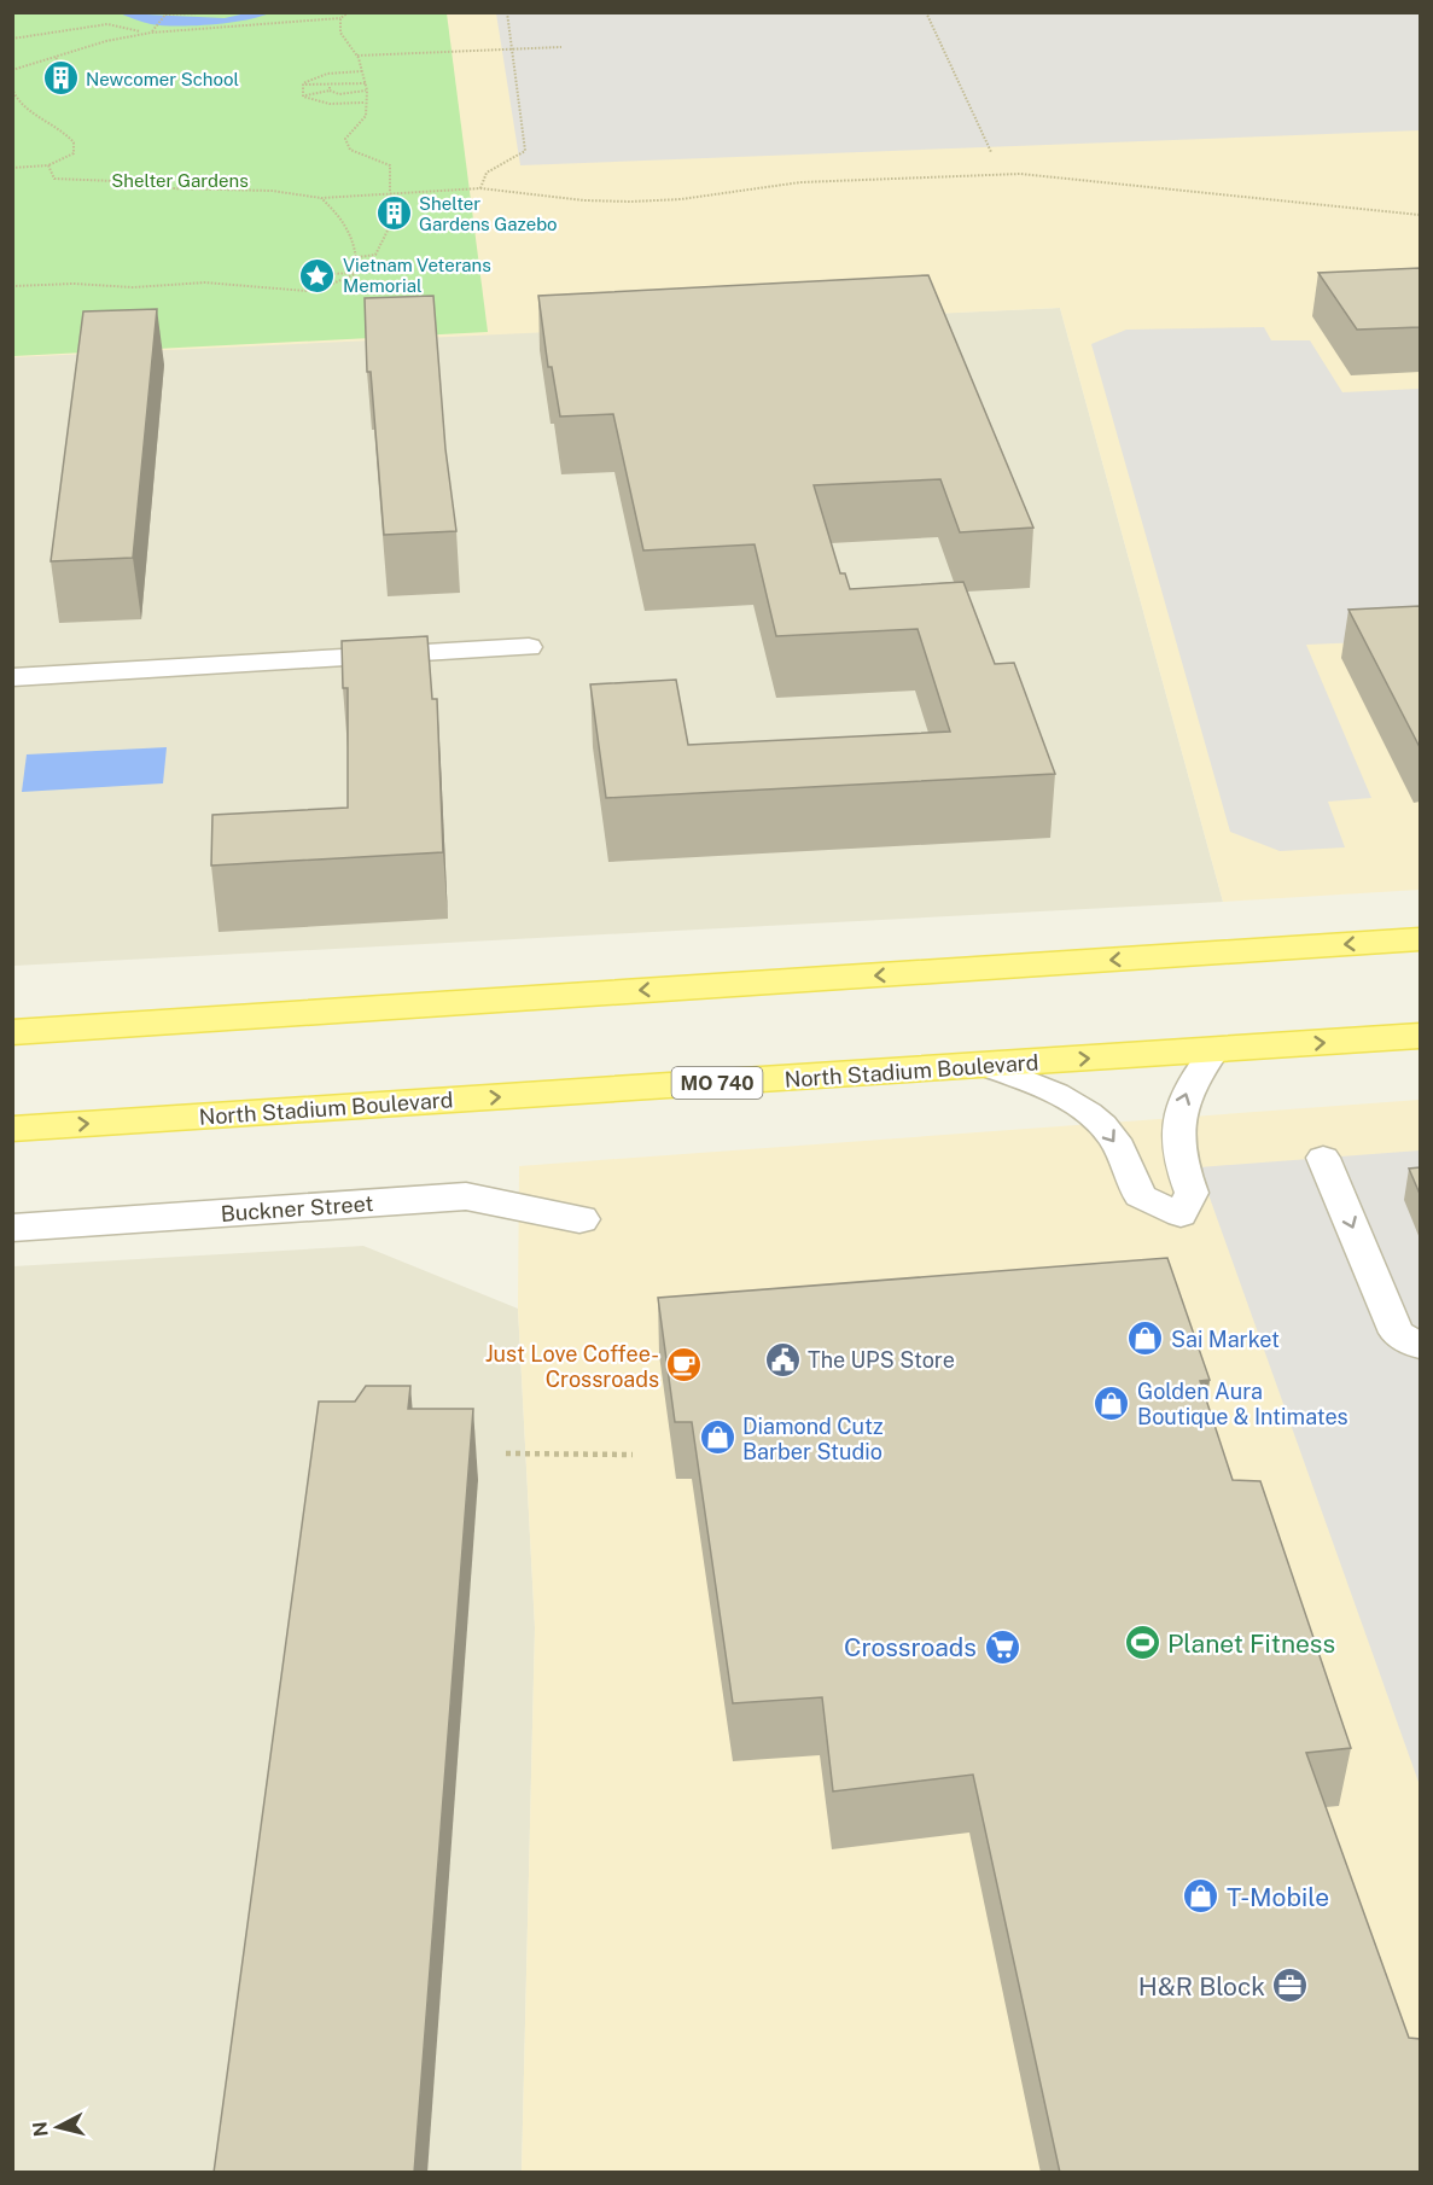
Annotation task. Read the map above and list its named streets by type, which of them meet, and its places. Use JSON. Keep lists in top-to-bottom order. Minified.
{"streets":{"main road":["North Stadium Boulevard","MO 740"],"street":["Buckner Street"]},"parks":["Shelter Gardens"],"places":{"building":["Newcomer School","Shelter Gardens Gazebo"],"place":["Vietnam Veterans Memorial"],"shop":["Sai Market","Golden Aura Boutique & Intimates","Diamond Cutz Barber Studio","T-Mobile"],"public building":["The UPS Store"],"cafe":["Just Love Coffee- Crossroads"],"sports":["Planet Fitness"],"supermarket":["Crossroads"],"office":["H&R Block"]},"north":"left"}
